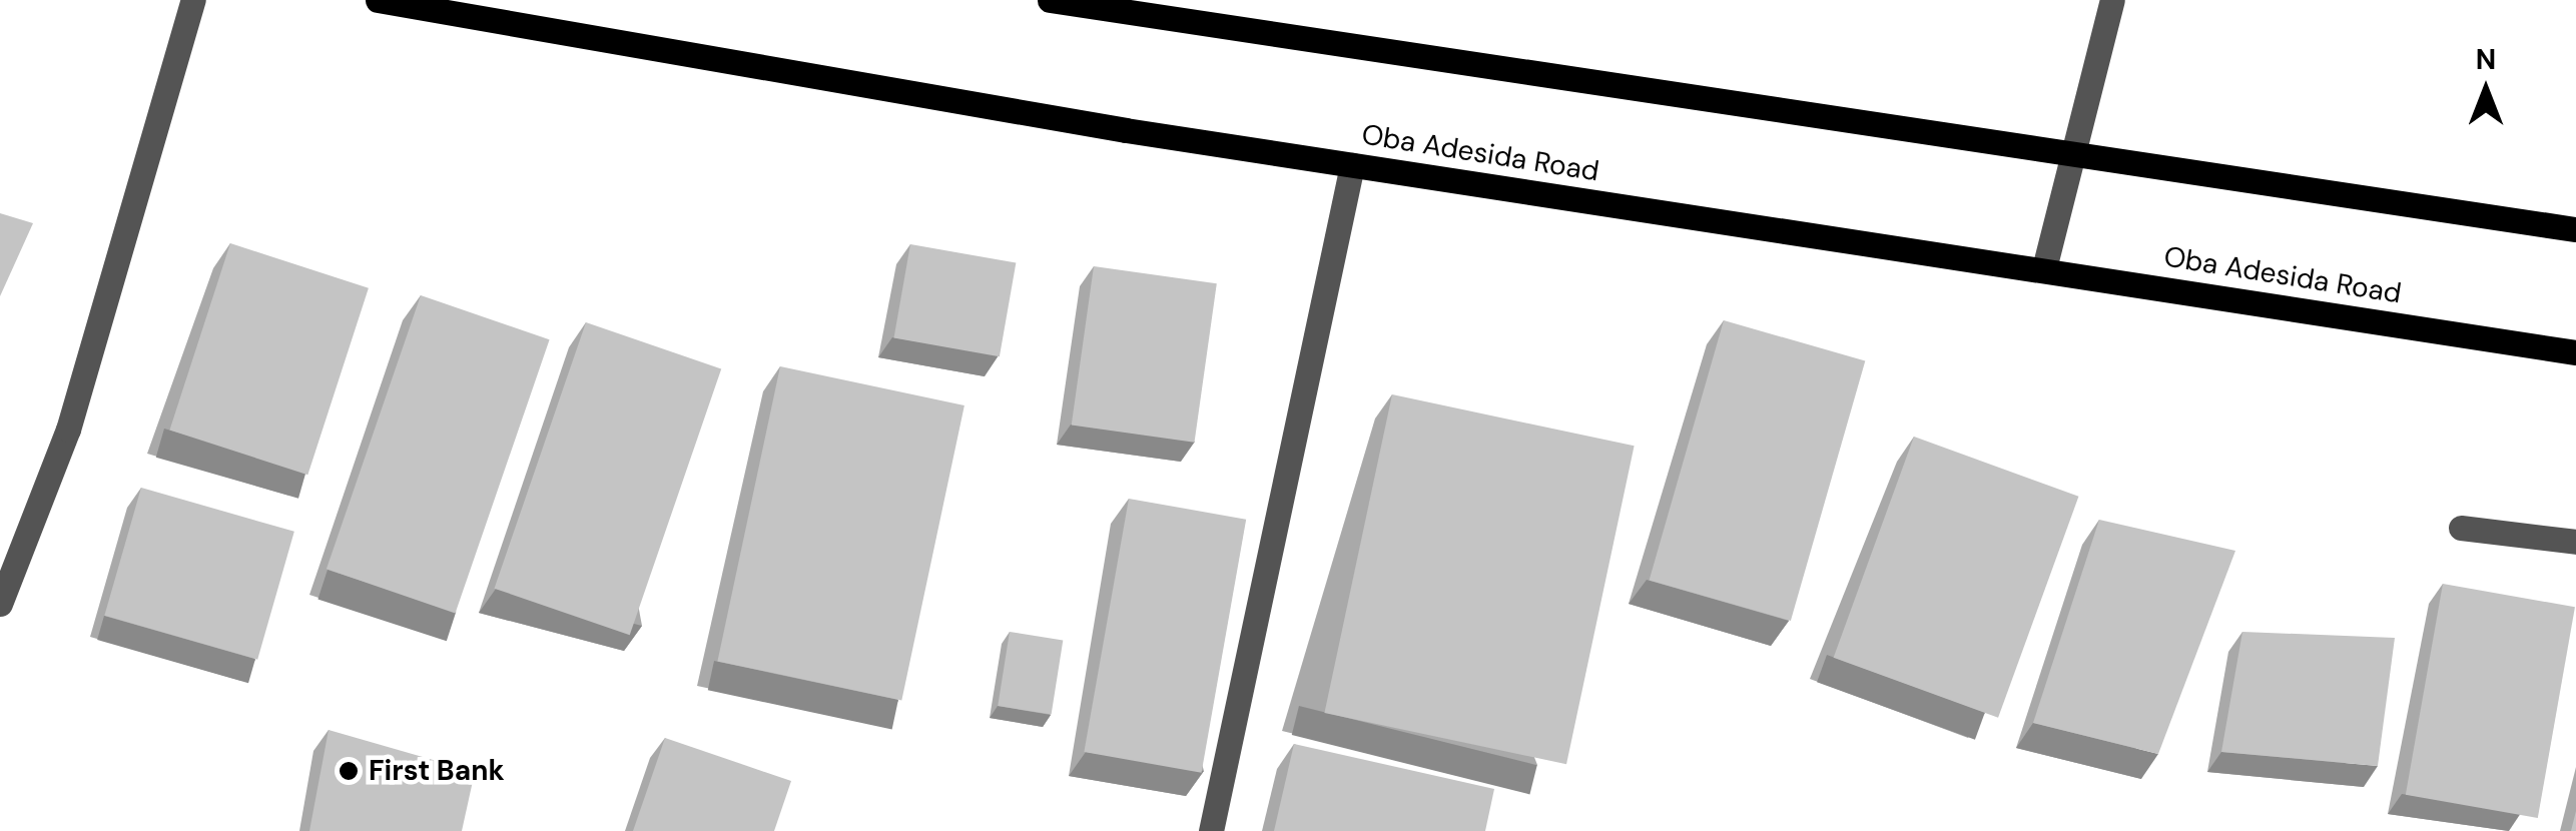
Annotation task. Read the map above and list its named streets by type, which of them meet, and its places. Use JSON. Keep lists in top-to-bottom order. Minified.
{"streets":{"main road":["Oba Adesida Road"]},"places":["First Bank"],"north":"top"}
